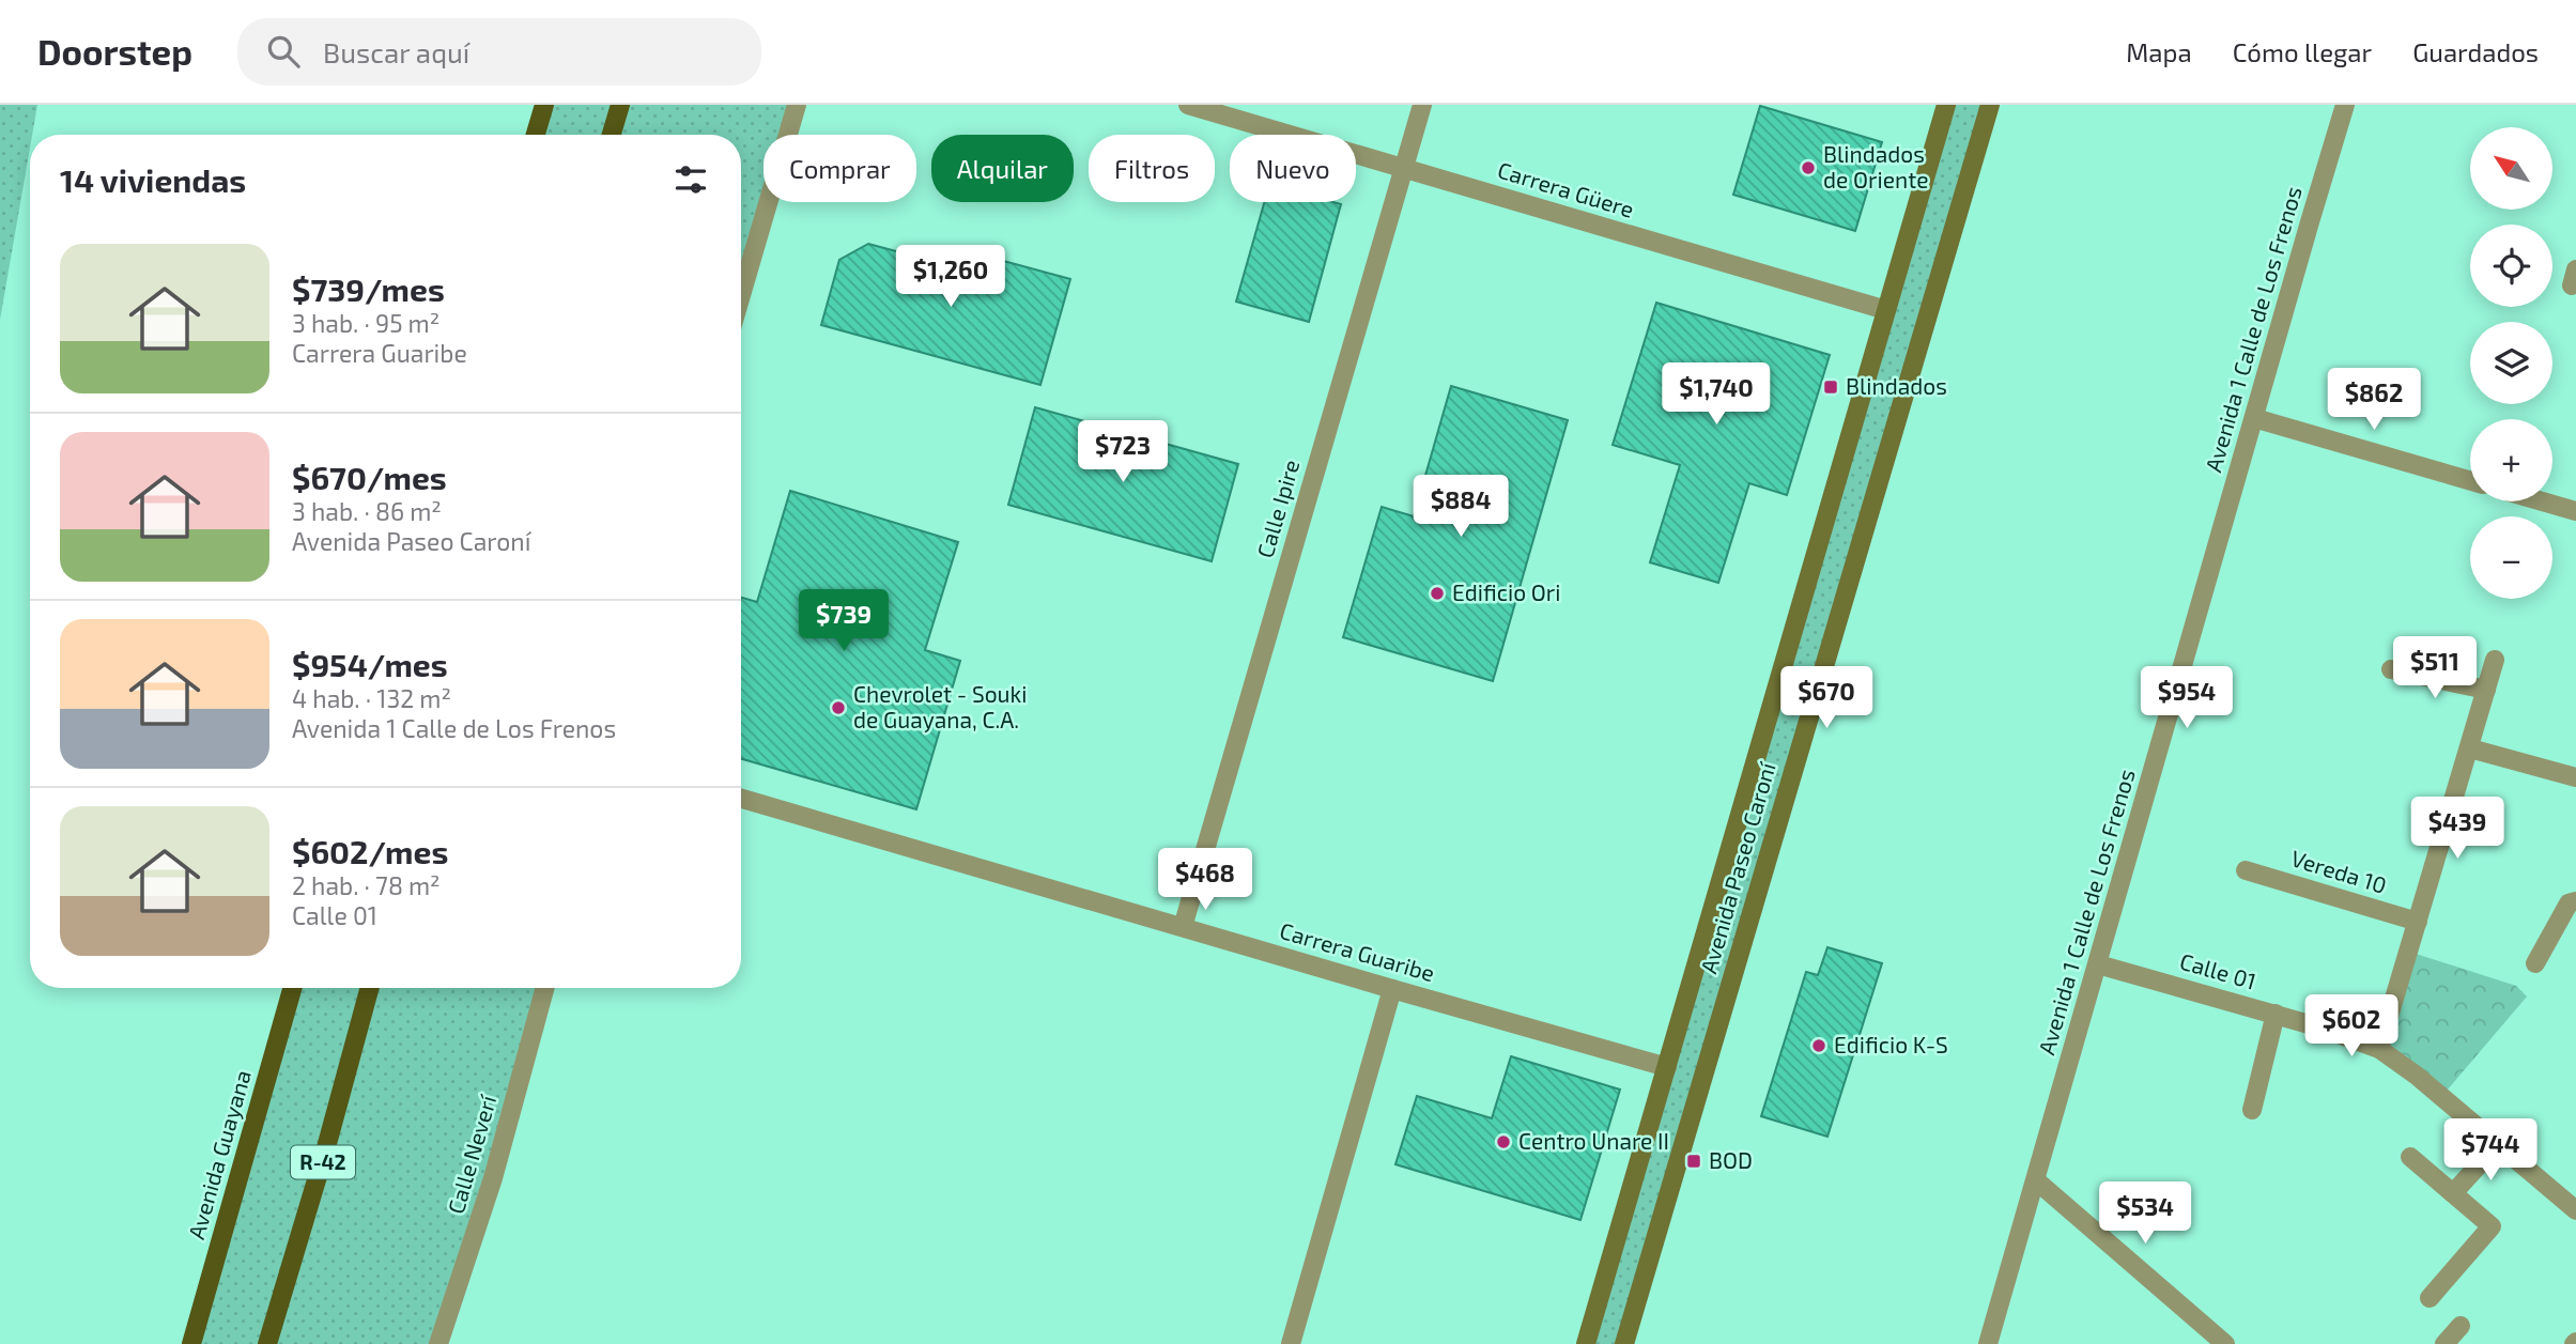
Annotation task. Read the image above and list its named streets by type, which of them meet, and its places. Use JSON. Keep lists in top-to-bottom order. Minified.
{"streets":{"main road":["Avenida Guayana","R-42"],"street":["Carrera Güere","Avenida 1 Calle de Los Frenos","Calle Ipire","Avenida Paseo Caroní","Vereda 10","Carrera Guaribe","Calle 01","Calle Neverí"]},"crossings":[["Carrera Güere","Calle Ipire"],["Carrera Güere","Avenida Paseo Caroní"],["Avenida 1 Calle de Los Frenos","Calle 01"],["Calle Ipire","Carrera Guaribe"],["Avenida Paseo Caroní","Carrera Guaribe"]],"places":{"other":["Blindados de Oriente","Edificio Ori","Chevrolet - Souki de Guayana, C.A.","Edificio K-S","Centro Unare II"],"transit":["Blindados","BOD"]},"north":"top left","page":{"header":"Doorstep","search":"Buscar aquí","nav":["Mapa","Cómo llegar","Guardados"],"map_buttons":["+","−"],"chip":["Comprar","Alquilar","Filtros","Nuevo"],"heading":"14 viviendas","list":[{"name":"$739/mes","note":"3 hab. · 95 m² · Carrera Guaribe"},{"name":"$670/mes","note":"3 hab. · 86 m² · Avenida Paseo Caroní"},{"name":"$954/mes","note":"4 hab. · 132 m² · Avenida 1 Calle de Los Frenos"},{"name":"$602/mes","note":"2 hab. · 78 m² · Calle 01"}],"price":["$1,260","$1,740","$862","$723","$884","$739","$511","$670","$954","$439","$468","$602","$744","$534"]}}
